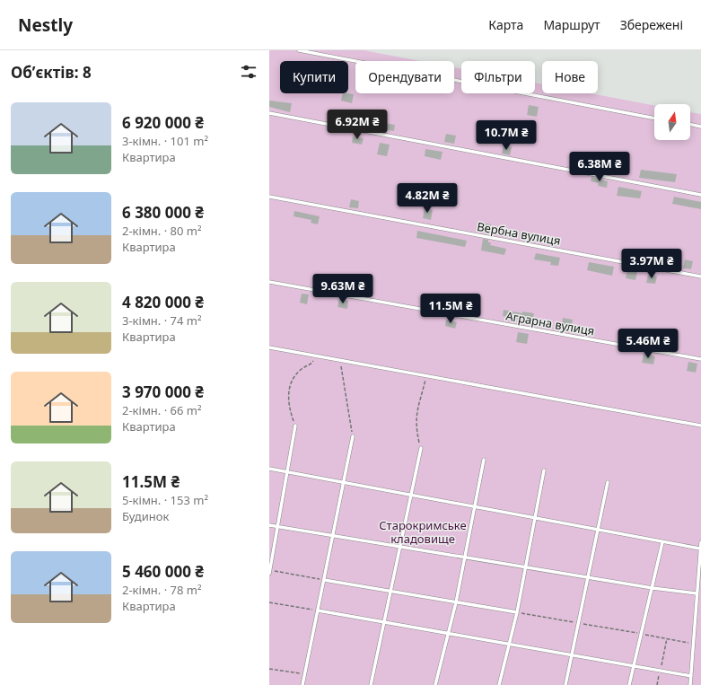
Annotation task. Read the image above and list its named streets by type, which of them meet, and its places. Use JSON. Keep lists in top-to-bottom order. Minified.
{"streets":{"lane":["Вербна вулиця","Аграрна вулиця"]},"parks":["Старокримське кладовище"],"north":"top","page":{"header":"Nestly","nav":["Карта","Маршрут","Збережені"],"heading":"Об’єктів: 8","chip":["Купити","Орендувати","Фільтри","Нове"],"list":[{"name":"6 920 000 ₴","note":"3-кімн. · 101 m² · Квартира"},{"name":"6 380 000 ₴","note":"2-кімн. · 80 m² · Квартира"},{"name":"4 820 000 ₴","note":"3-кімн. · 74 m² · Квартира"},{"name":"3 970 000 ₴","note":"2-кімн. · 66 m² · Квартира"},{"name":"11.5M ₴","note":"5-кімн. · 153 m² · Будинок"},{"name":"5 460 000 ₴","note":"2-кімн. · 78 m² · Квартира"}],"price":["6.92M ₴","10.7M ₴","6.38M ₴","4.82M ₴","3.97M ₴","9.63M ₴","11.5M ₴","5.46M ₴"]}}
